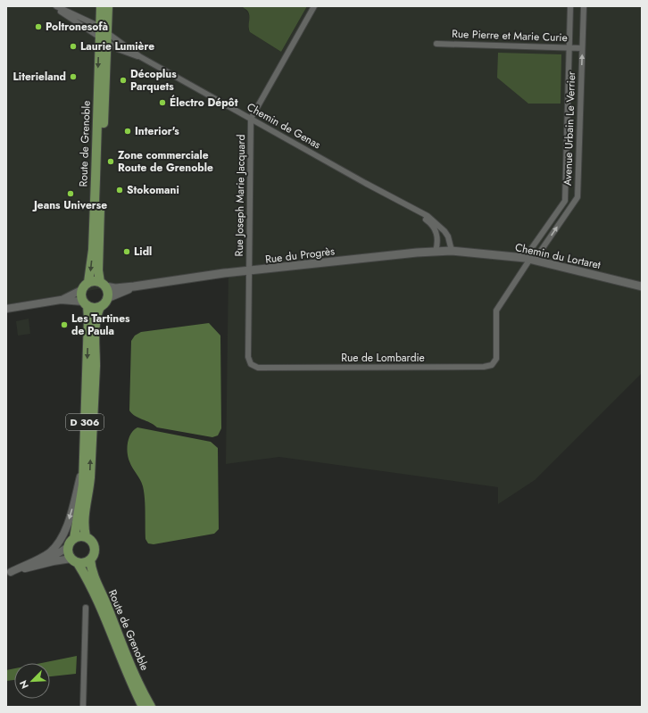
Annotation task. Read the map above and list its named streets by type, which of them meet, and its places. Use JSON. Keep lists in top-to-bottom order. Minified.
{"streets":{"main road":["Route de Grenoble","Rue du Progrès","Chemin du Lortaret","D 306"],"street":["Rue Pierre et Marie Curie","Chemin de Genas","Avenue Urbain Le Verrier","Rue Joseph Marie Jacquard","Rue de Lombardie"]},"crossings":[["Rue Pierre et Marie Curie","Avenue Urbain Le Verrier"],["Chemin de Genas","Route de Grenoble"],["Chemin de Genas","Rue Joseph Marie Jacquard"],["Chemin de Genas","Rue du Progrès"],["Avenue Urbain Le Verrier","Chemin du Lortaret"],["Avenue Urbain Le Verrier","Rue de Lombardie"],["Route de Grenoble","Rue du Progrès"],["Route de Grenoble","D 306"],["Rue Joseph Marie Jacquard","Rue du Progrès"],["Rue Joseph Marie Jacquard","Rue de Lombardie"],["Rue du Progrès","Chemin du Lortaret"],["Rue du Progrès","Rue de Lombardie"],["Rue du Progrès","D 306"],["Chemin du Lortaret","Rue de Lombardie"]],"places":["Poltronesofà","Laurie Lumière","Literieland","Décoplus Parquets","Électro Dépôt","Interior's","Zone commerciale Route de Grenoble","Stokomani","Jeans Universe","Lidl","Les Tartines de Paula"],"north":"bottom left"}
